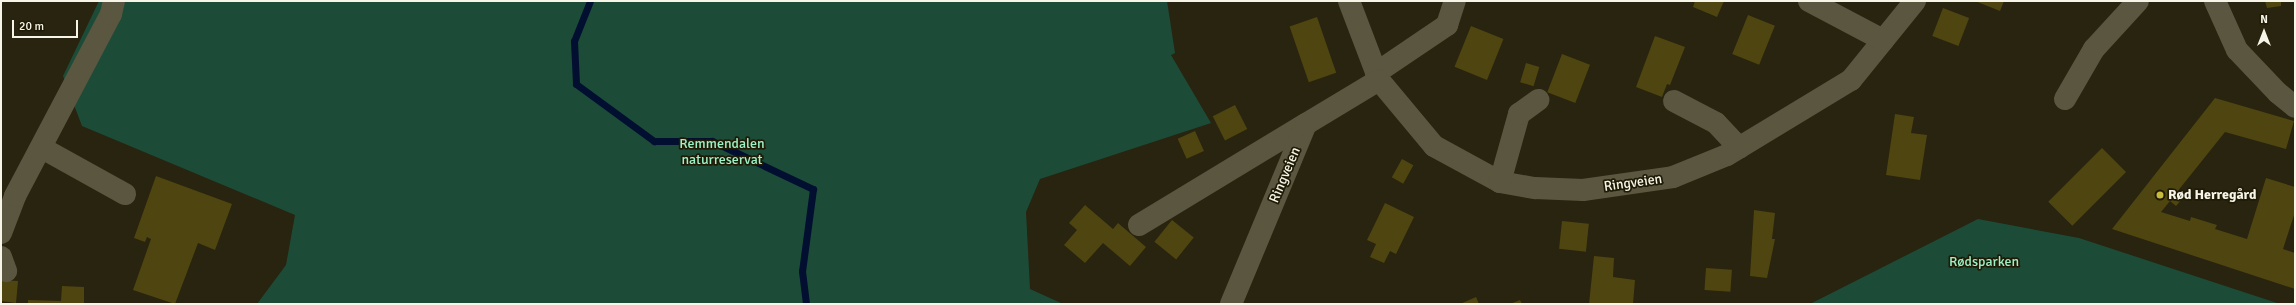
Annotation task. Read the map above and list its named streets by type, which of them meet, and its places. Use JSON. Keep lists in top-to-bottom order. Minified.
{"streets":{"street":["Ringveien"]},"parks":["Remmendalen naturreservat","Rødsparken"],"places":["Rød Herregård"],"scale_bar":"20 m","north":"top"}
